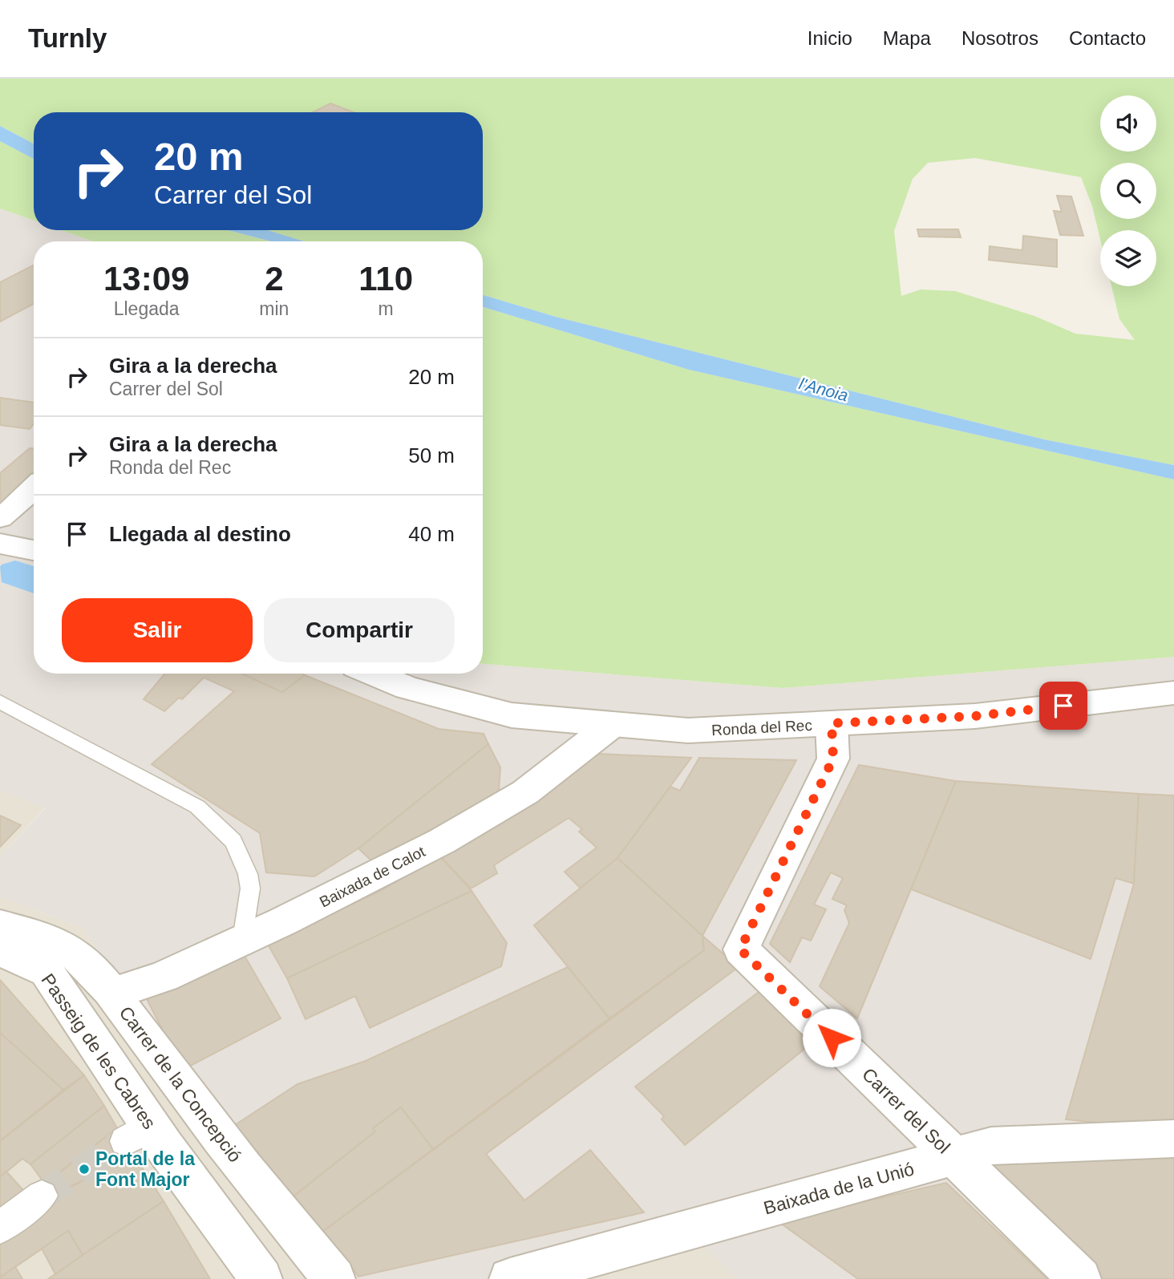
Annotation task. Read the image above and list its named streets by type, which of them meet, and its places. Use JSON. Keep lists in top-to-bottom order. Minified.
{"streets":{"street":["Ronda del Rec","Baixada de Calot","Passeig de les Cabres","Carrer de la Concepció","Carrer del Sol","Baixada de la Unió"]},"crossings":[["Ronda del Rec","Baixada de Calot"],["Ronda del Rec","Carrer del Sol"],["Baixada de Calot","Carrer de la Concepció"],["Carrer del Sol","Baixada de la Unió"]],"water":["l'Anoia"],"places":["Portal de la Font Major"],"page":{"header":"Turnly","nav":["Inicio","Mapa","Nosotros","Contacto"],"turn":["20 m","Carrer del Sol"],"eta":["13:09","Llegada","2","min","110","m"],"list":[{"name":"Gira a la derecha","note":"Carrer del Sol","value":"20 m"},{"name":"Gira a la derecha","note":"Ronda del Rec","value":"50 m"},{"name":"Llegada al destino","value":"40 m"}],"buttons":["Salir","Compartir"]}}
